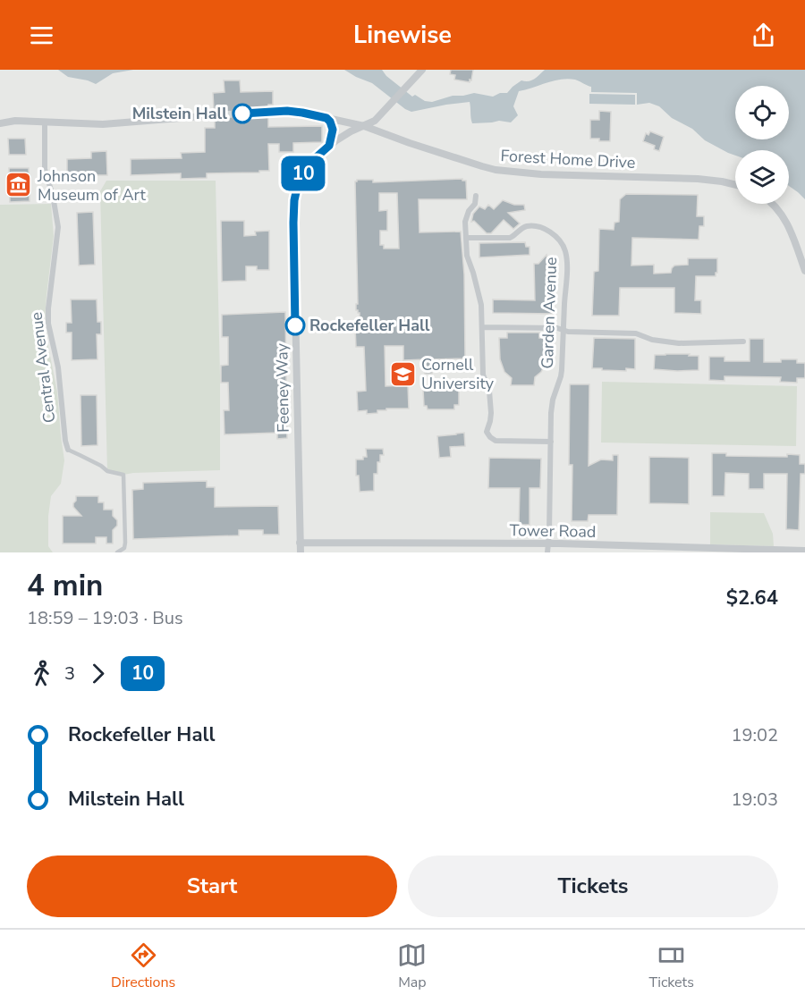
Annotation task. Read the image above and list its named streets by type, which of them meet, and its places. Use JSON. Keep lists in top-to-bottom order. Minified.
{"streets":{"street":["Forest Home Drive","Garden Avenue","Central Avenue","Feeney Way","Tower Road"]},"crossings":[["Forest Home Drive","Feeney Way"],["Garden Avenue","Tower Road"],["Feeney Way","Tower Road"]],"places":{"other":["Milstein Hall","Rockefeller Hall"],"museum":["Johnson Museum of Art"],"school or university":["Cornell University"]},"lines":["bus line 10"],"page":{"header":"Linewise","on_map":"10","heading":["4 min","18:59 – 19:03 · Bus","$2.64"],"legs":["3","10"],"list":[{"name":"Rockefeller Hall","value":"19:02"},{"name":"Milstein Hall","value":"19:03"}],"buttons":["Start","Tickets"],"tabs":["Directions","Map","Tickets"]}}
